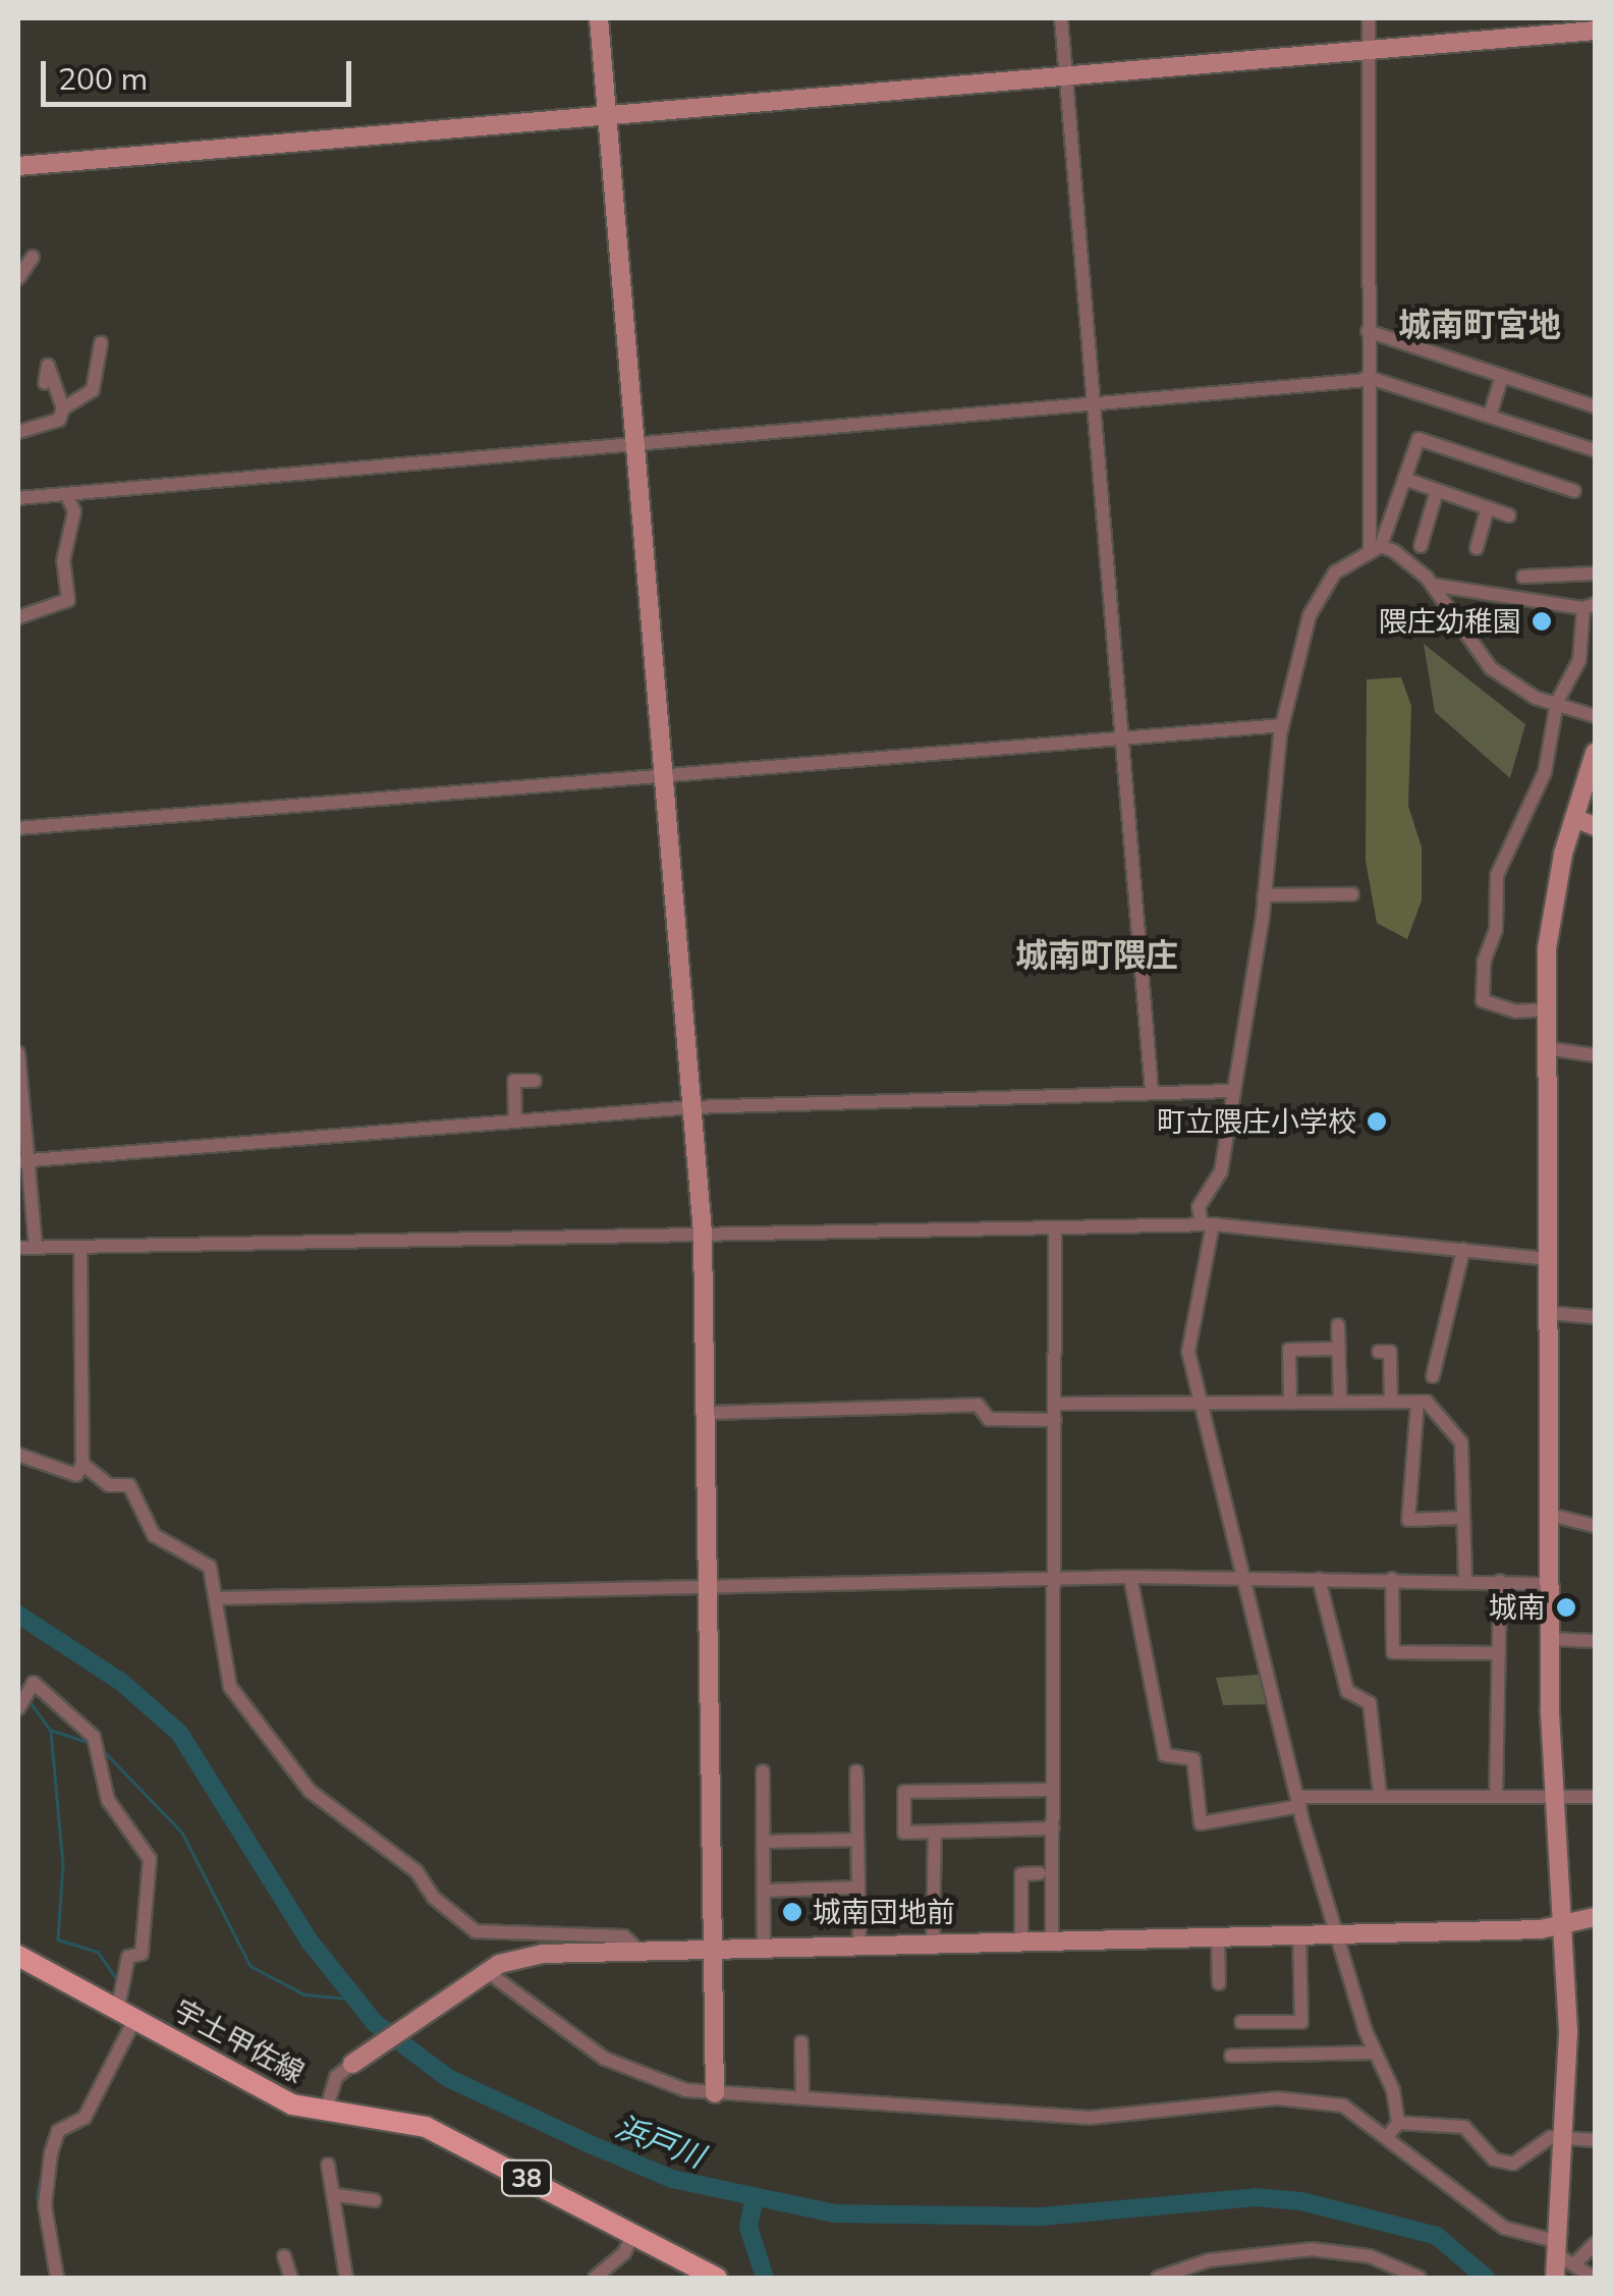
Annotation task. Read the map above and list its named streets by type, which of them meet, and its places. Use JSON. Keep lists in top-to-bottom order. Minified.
{"streets":{"main road":["宇土甲佐線","38"]},"districts":["城南町宮地","城南町隈庄"],"water":["浜戸川"],"places":["隈庄幼稚園","町立隈庄小学校","城南","城南団地前"],"scale_bar":"200 m"}
